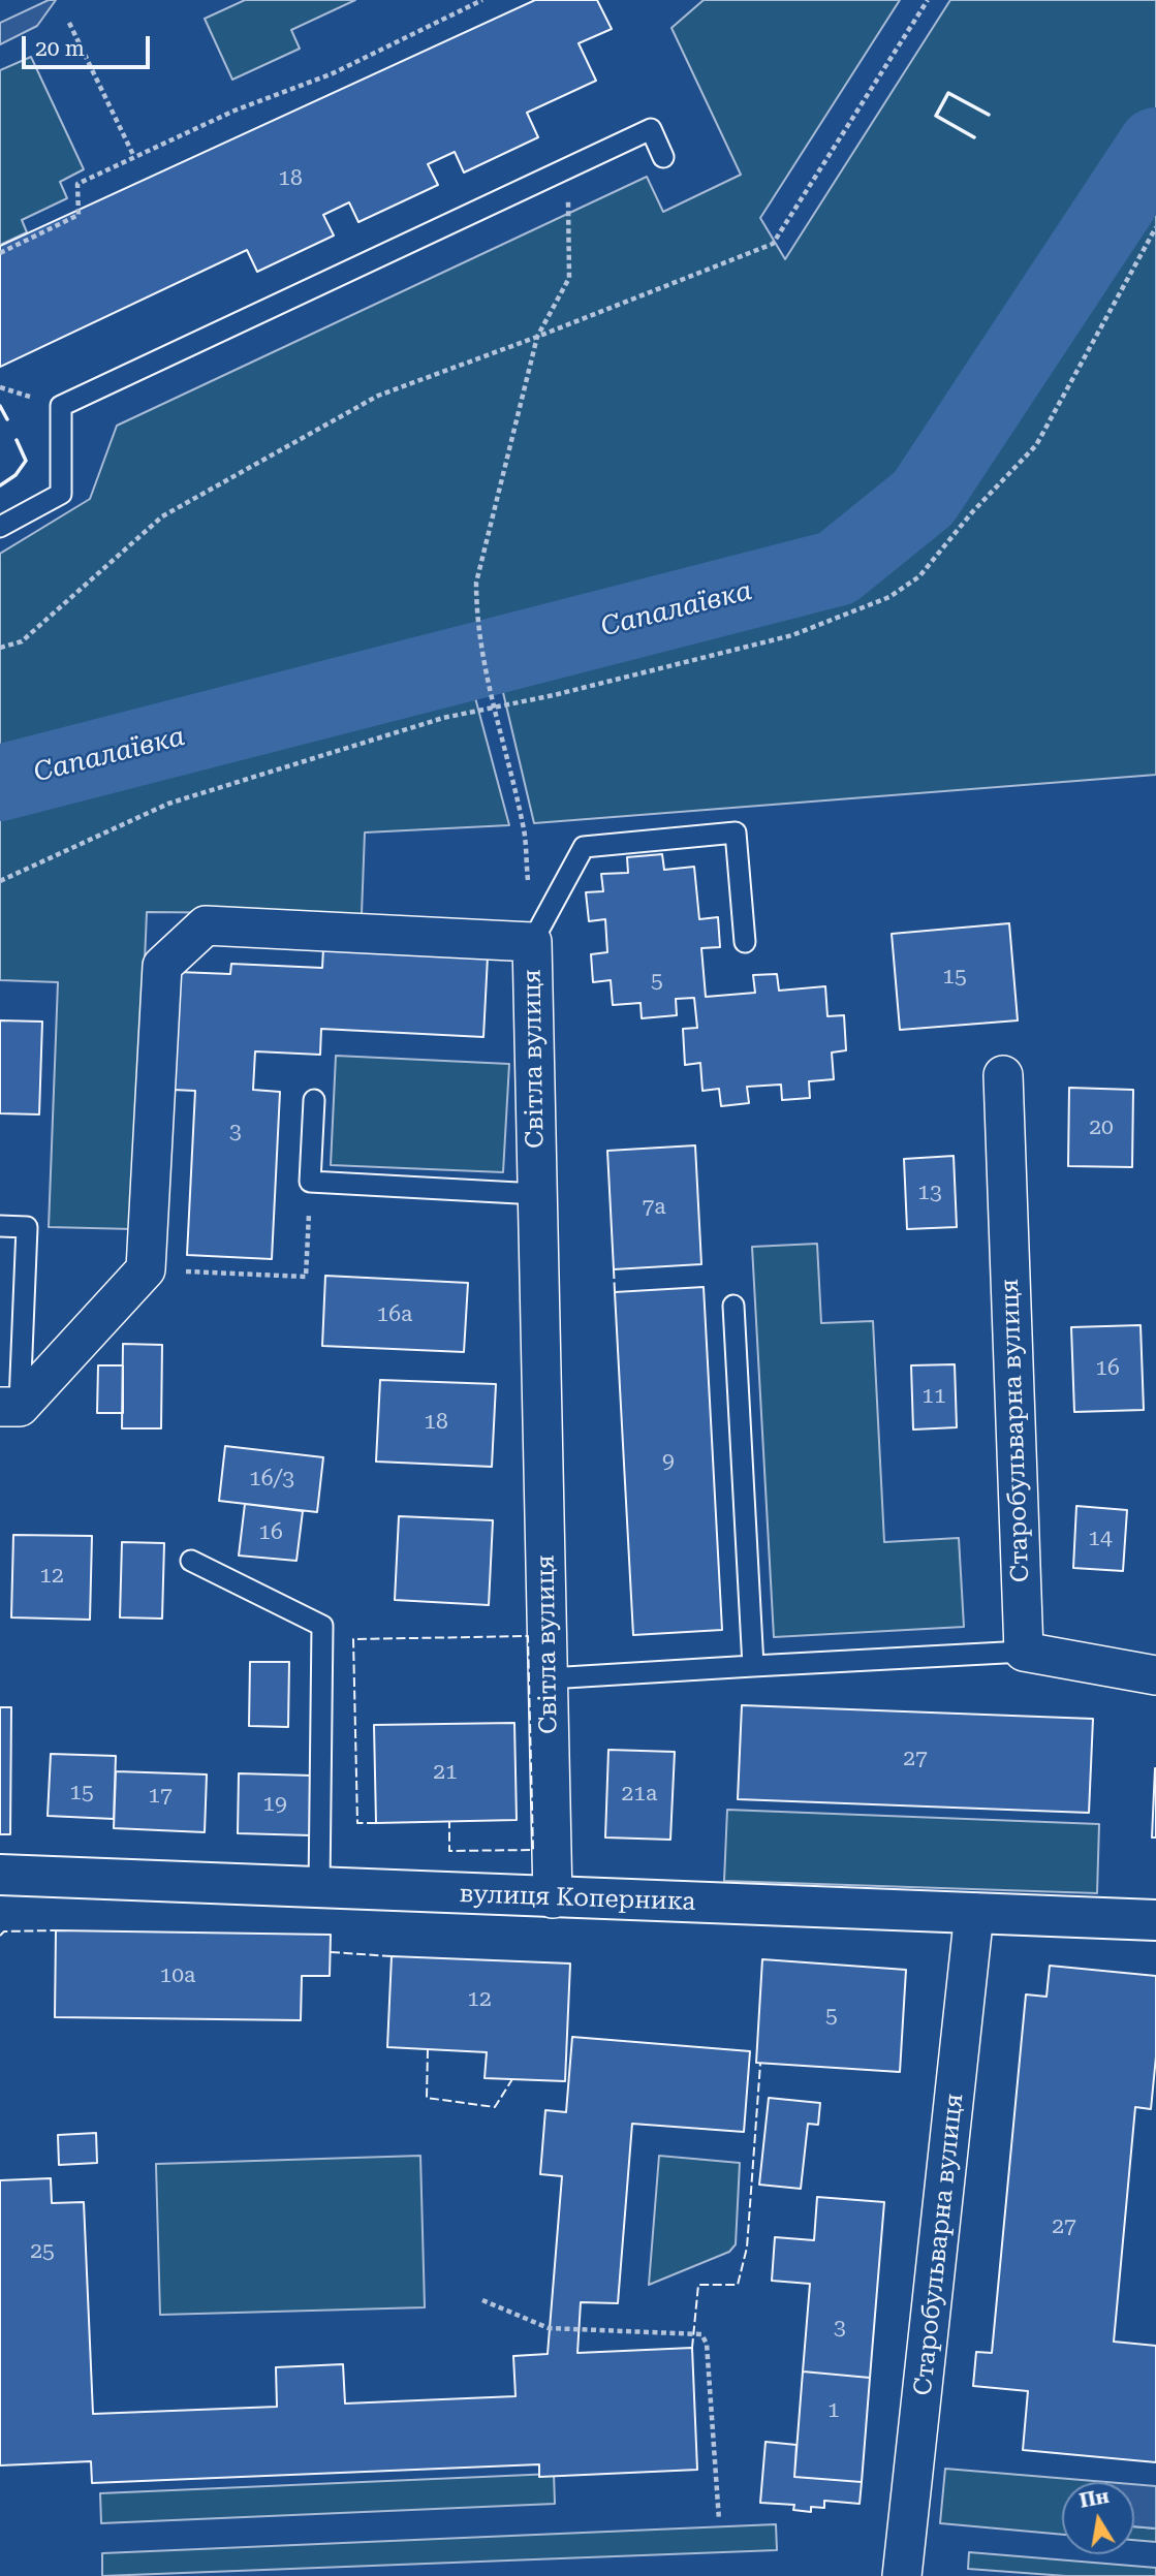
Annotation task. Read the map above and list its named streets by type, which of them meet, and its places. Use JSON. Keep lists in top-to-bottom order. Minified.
{"streets":{"street":["Світла вулиця","Старобульварна вулиця","вулиця Коперника"]},"crossings":[["Світла вулиця","вулиця Коперника"],["Старобульварна вулиця","вулиця Коперника"]],"water":["Сапалаївка"],"house_numbers":["18","15","5","20","3","13","7а","16а","16","11","18","9","16/3","16","14","12","27","21","15","21а","17","19","10а","12","5","27","25","3","1"],"scale_bar":"20 m","north":"top"}
